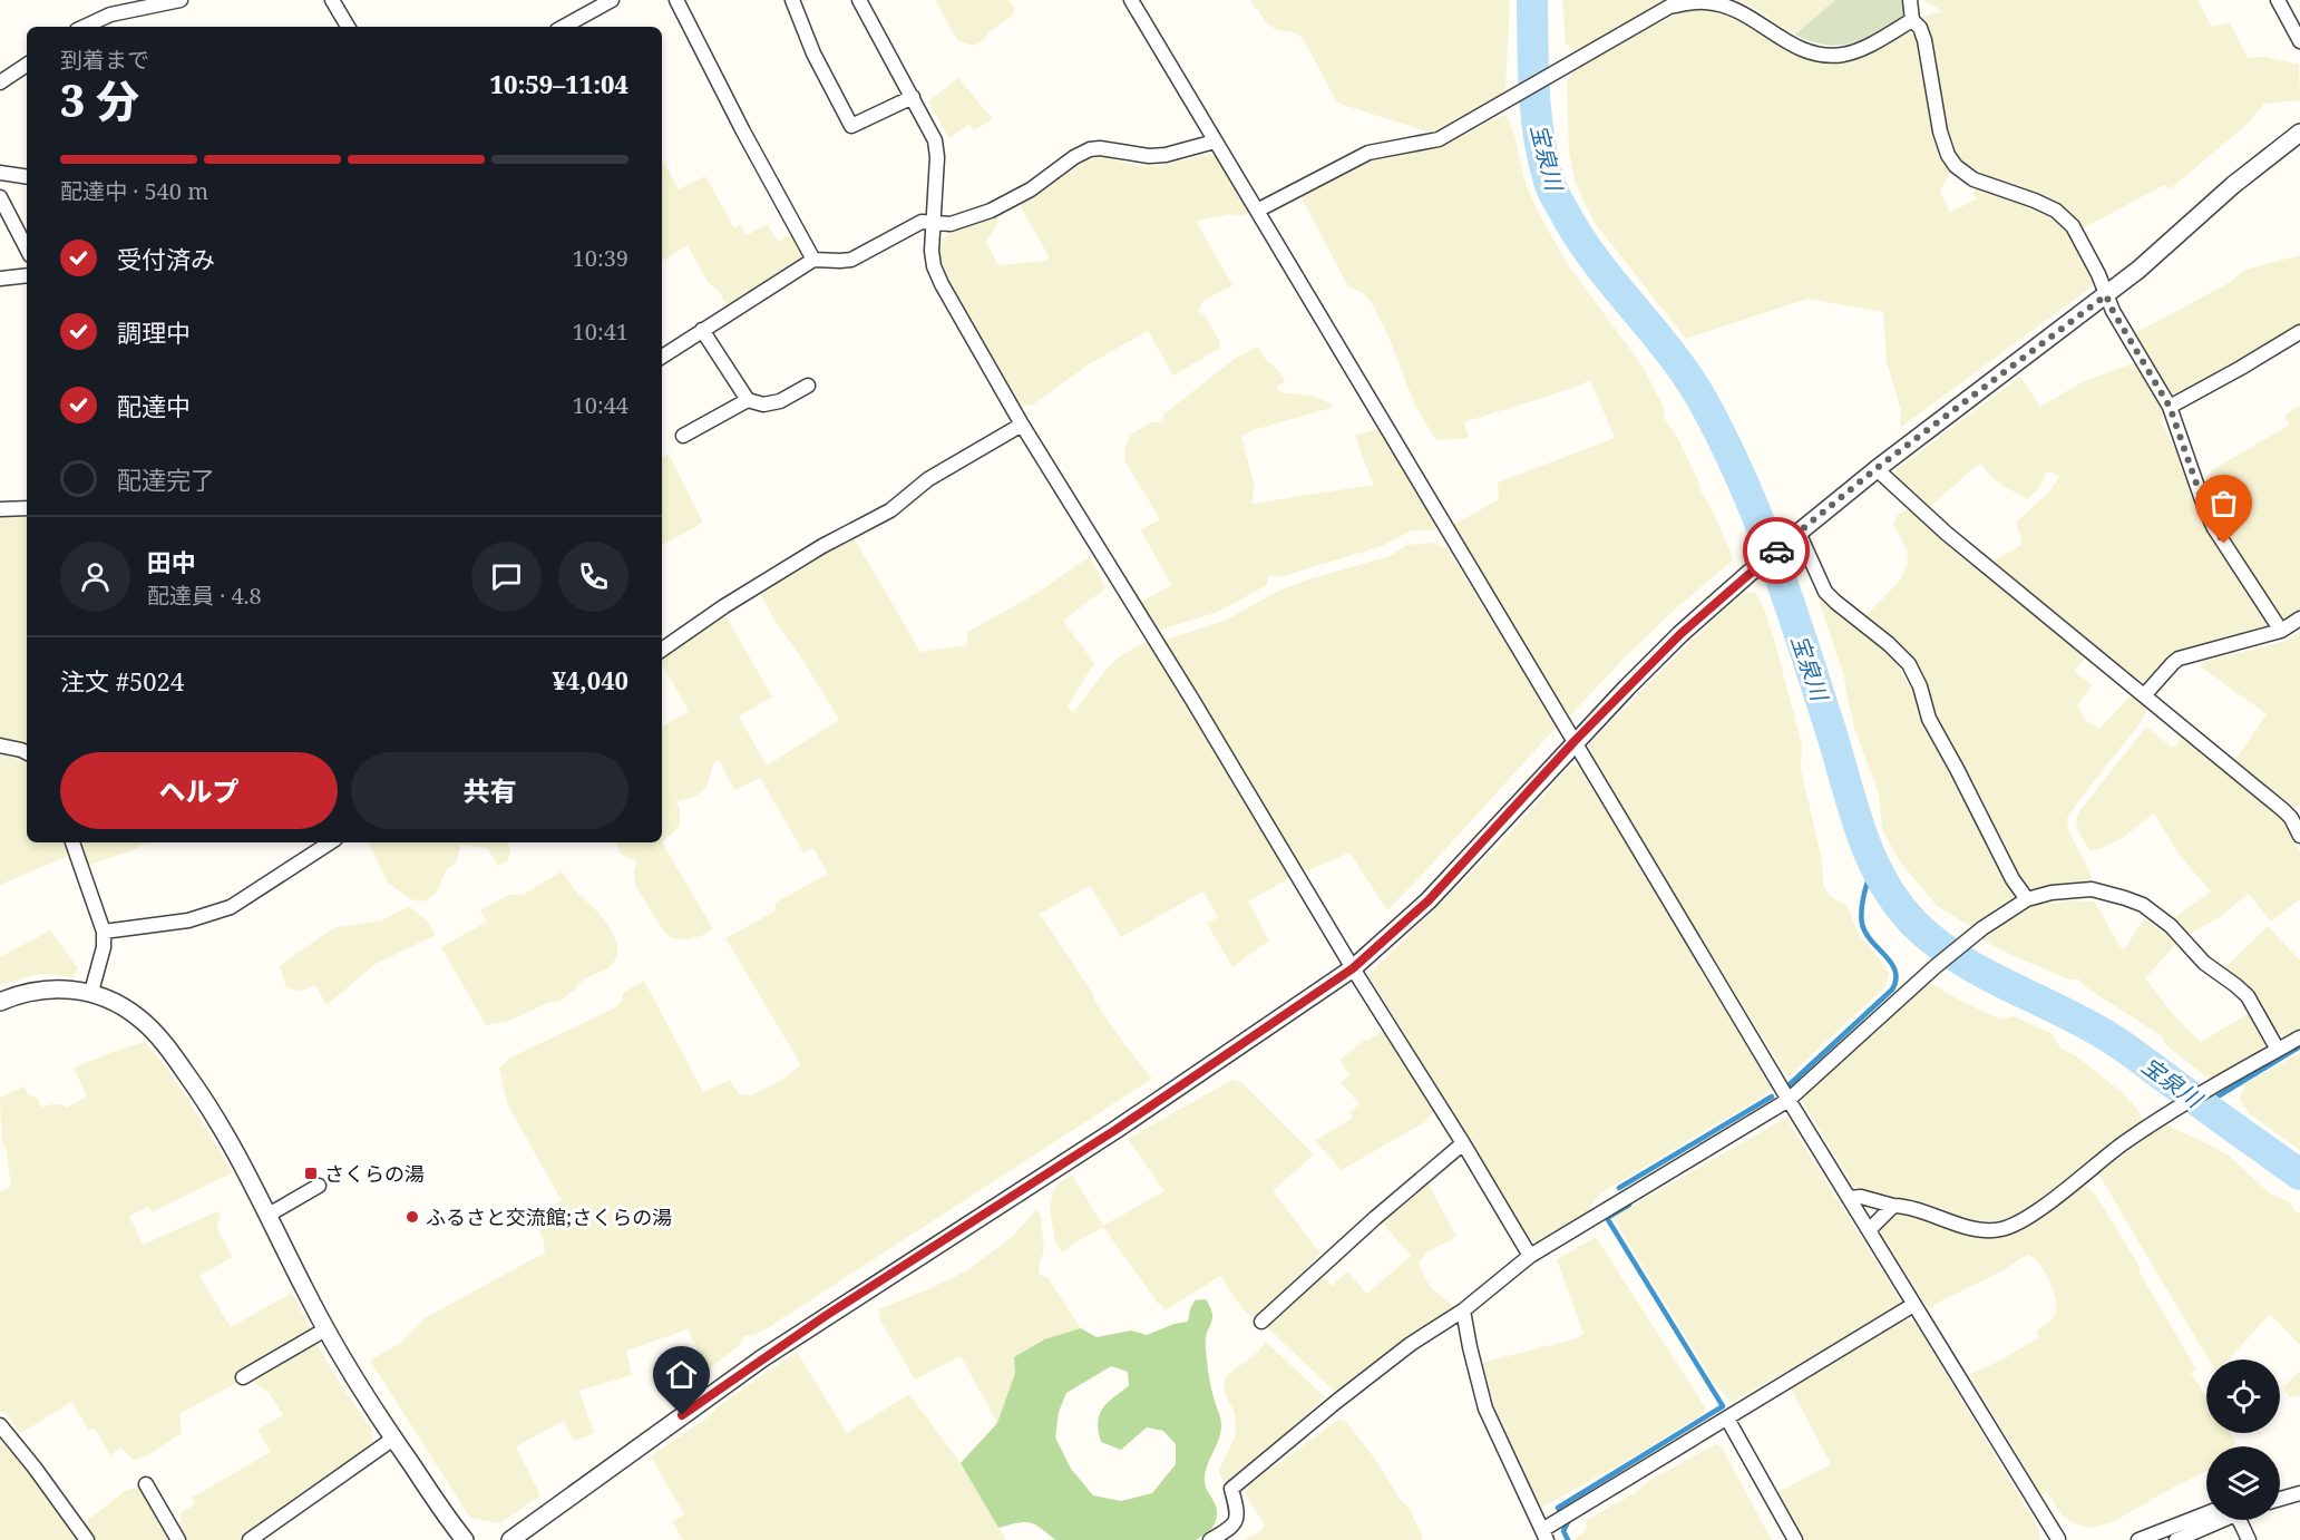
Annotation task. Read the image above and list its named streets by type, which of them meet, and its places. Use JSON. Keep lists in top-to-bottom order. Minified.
{"water":["宝泉川"],"places":{"transit":["さくらの湯"],"other":["ふるさと交流館;さくらの湯"]},"page":{"heading":["3 分","到着まで","10:59–11:04"],"panel":["田中","配達員 · 4.8","注文 #5024","¥4,040"],"bar":"配達中 · 540 m","list":[["受付済み","10:39"],["調理中","10:41"],["配達中","10:44"],"配達完了"],"buttons":["ヘルプ","共有"]}}
